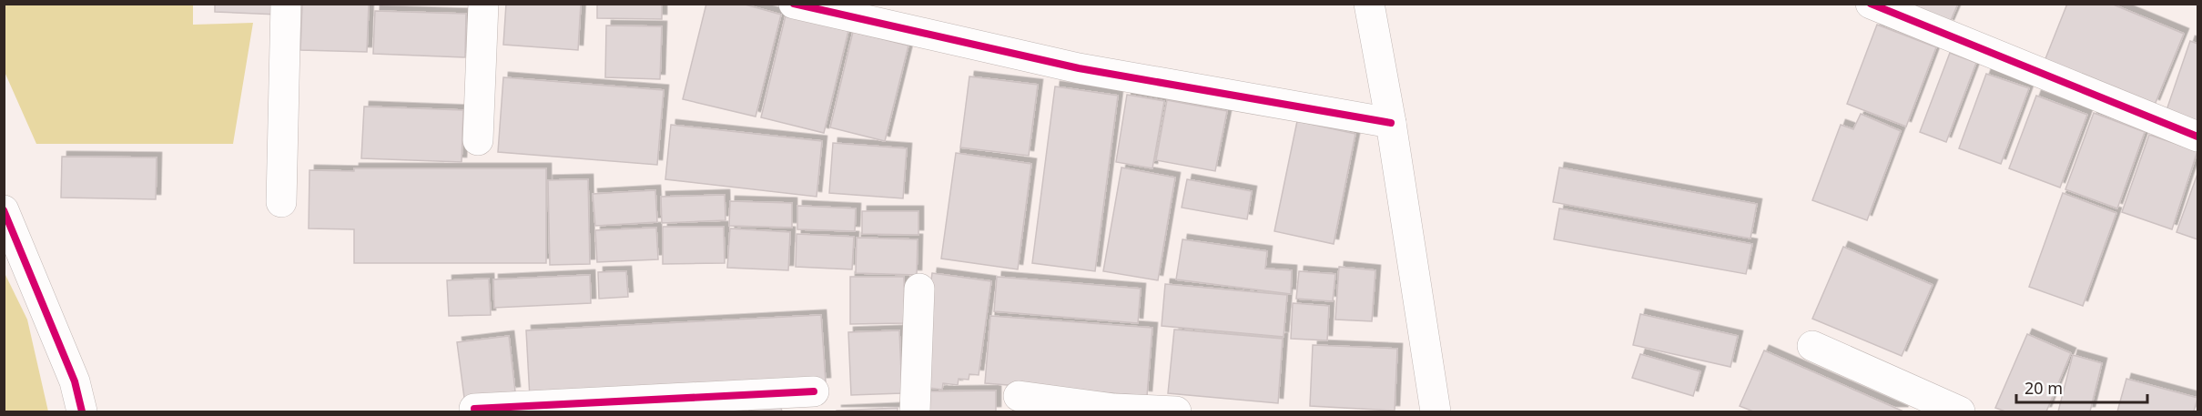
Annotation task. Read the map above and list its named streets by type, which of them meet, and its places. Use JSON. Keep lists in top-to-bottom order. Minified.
{"scale_bar":"20 m"}
